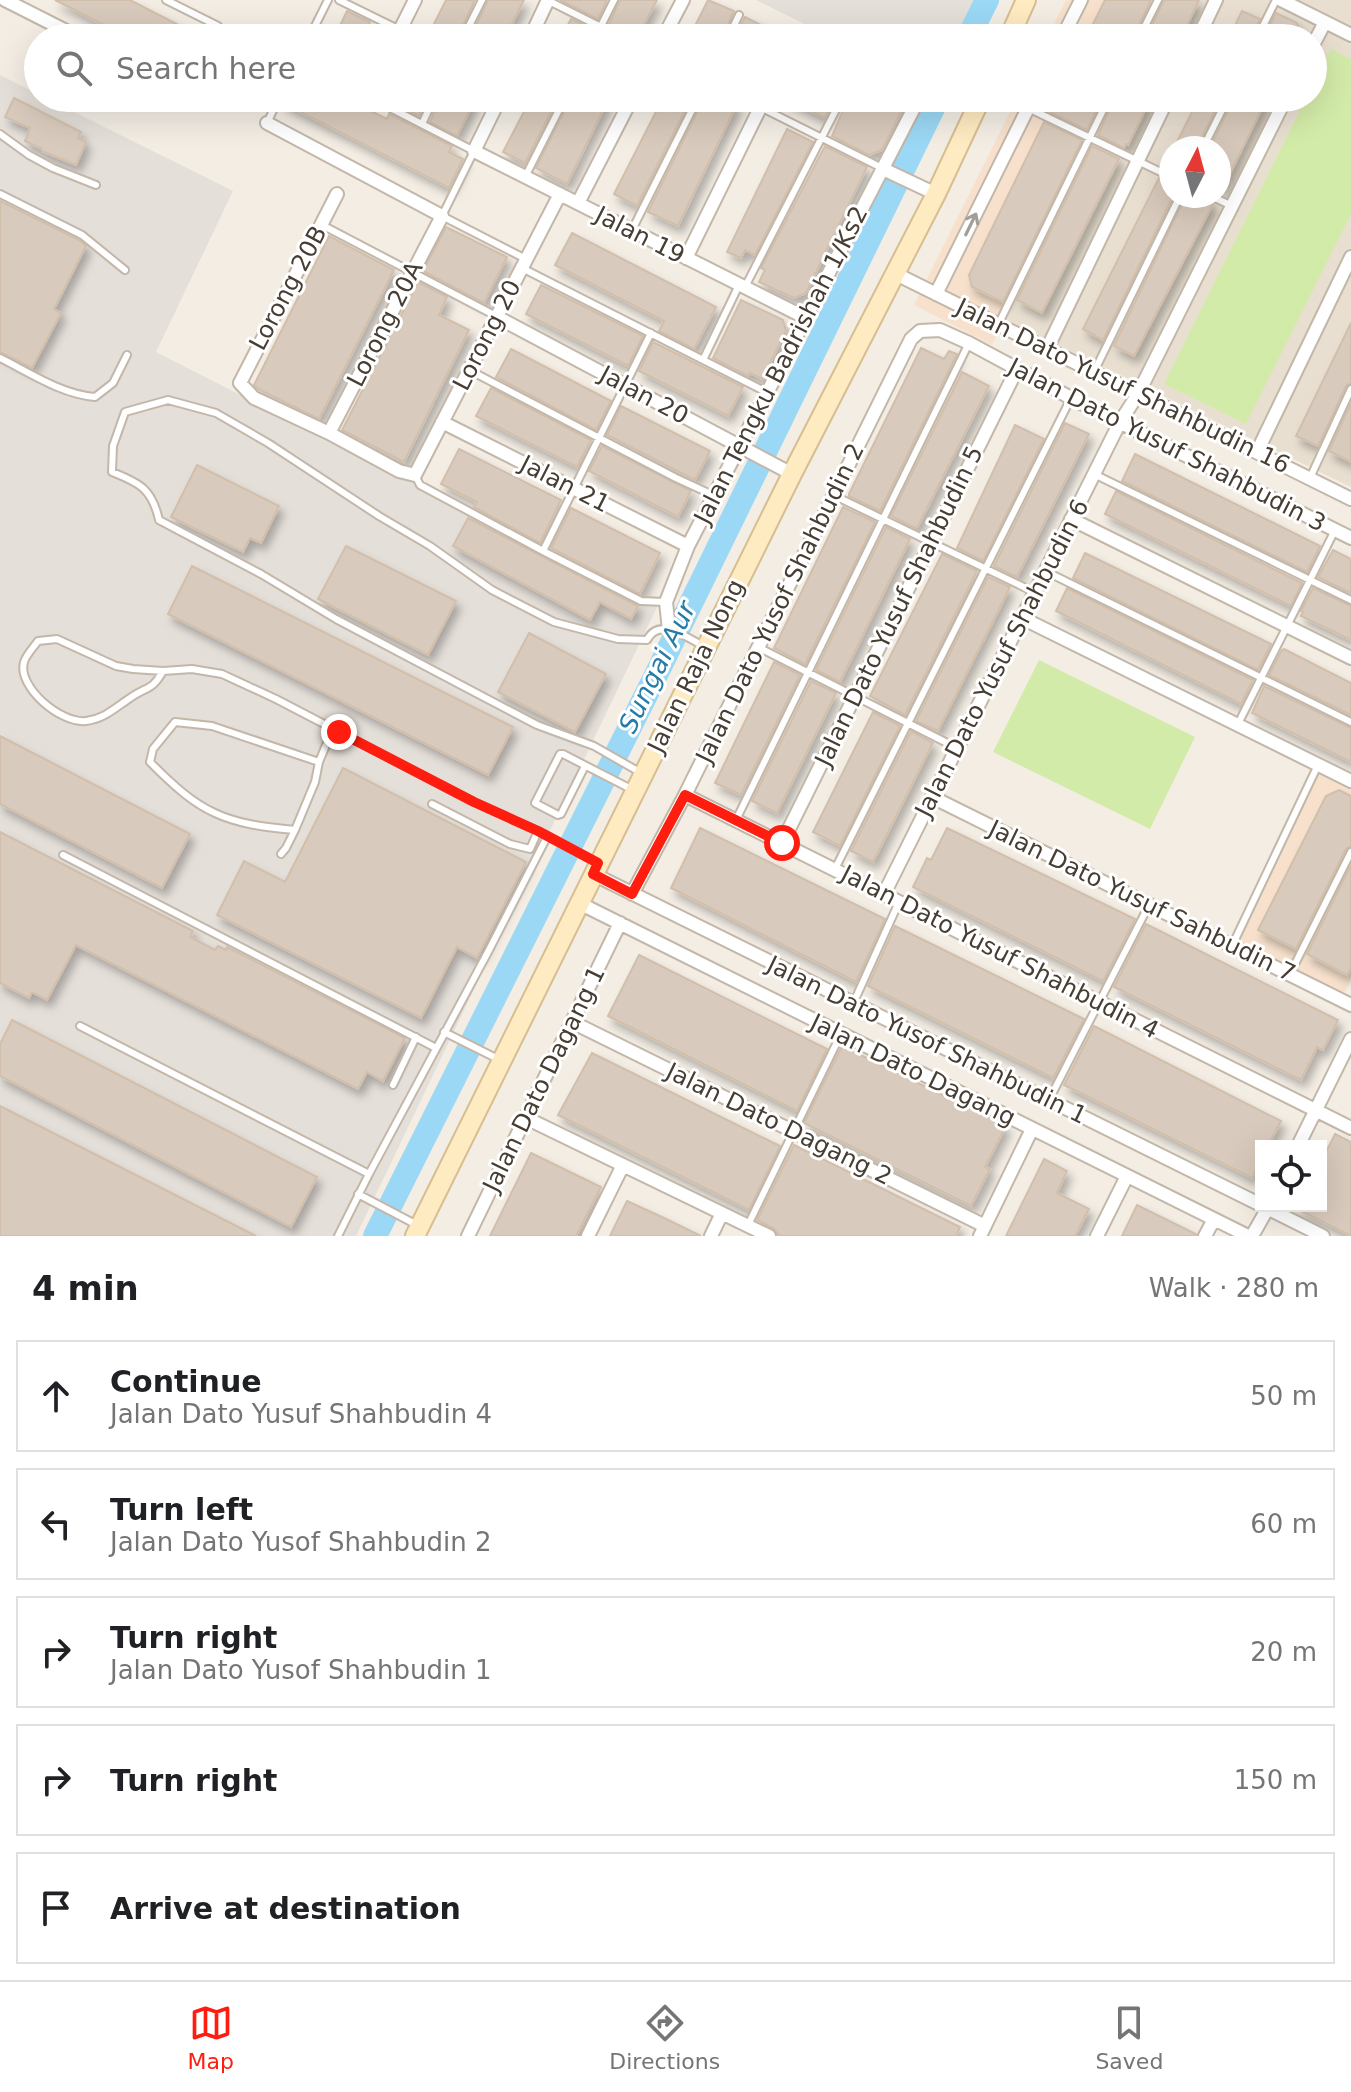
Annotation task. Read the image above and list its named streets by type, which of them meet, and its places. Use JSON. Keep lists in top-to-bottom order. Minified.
{"streets":{"main road":["Jalan Raja Nong"],"street":["Jalan 19","Lorong 20B","Lorong 20A","Lorong 20","Jalan Tengku Badrishah 1/Ks2","Jalan Dato Yusuf Shahbudin 16","Jalan 20","Jalan Dato Yusuf Shahbudin 3","Jalan 21","Jalan Dato Yusof Shahbudin 2","Jalan Dato Yusuf Shahbudin 5","Jalan Dato Yusuf Shahbudin 6","Jalan Dato Yusuf Sahbudin 7","Jalan Dato Yusuf Shahbudin 4","Jalan Dato Yusof Shahbudin 1","Jalan Dato Dagang","Jalan Dato Dagang 1","Jalan Dato Dagang 2"]},"crossings":[["Jalan 19","Lorong 20"],["Jalan 19","Jalan Tengku Badrishah 1/Ks2"],["Lorong 20B","Lorong 20A"],["Lorong 20","Jalan 20"],["Lorong 20","Jalan 21"],["Jalan Tengku Badrishah 1/Ks2","Jalan 20"],["Jalan Tengku Badrishah 1/Ks2","Jalan 21"],["Jalan Dato Yusuf Shahbudin 16","Jalan Dato Yusuf Shahbudin 6"],["Jalan Dato Yusuf Shahbudin 16","Jalan Raja Nong"],["Jalan 20","Jalan Raja Nong"],["Jalan Dato Yusuf Shahbudin 3","Jalan Dato Yusof Shahbudin 2"],["Jalan Dato Yusuf Shahbudin 3","Jalan Dato Yusuf Shahbudin 5"],["Jalan Dato Yusuf Shahbudin 3","Jalan Dato Yusuf Shahbudin 6"],["Jalan Dato Yusof Shahbudin 2","Jalan Dato Yusuf Shahbudin 4"],["Jalan Dato Yusof Shahbudin 2","Jalan Dato Yusof Shahbudin 1"],["Jalan Dato Yusuf Shahbudin 5","Jalan Dato Yusuf Shahbudin 4"],["Jalan Dato Yusuf Shahbudin 6","Jalan Dato Yusuf Sahbudin 7"],["Jalan Dato Yusuf Shahbudin 6","Jalan Dato Yusuf Shahbudin 4"],["Jalan Raja Nong","Jalan Dato Yusof Shahbudin 1"],["Jalan Raja Nong","Jalan Dato Dagang"],["Jalan Dato Dagang","Jalan Dato Dagang 1"],["Jalan Dato Dagang 1","Jalan Dato Dagang 2"]],"water":["Sungai Aur"],"north":"top","page":{"search":"Search here","heading":["4 min","Walk · 280 m"],"list":[["Continue","Jalan Dato Yusuf Shahbudin 4","50 m"],["Turn left","Jalan Dato Yusof Shahbudin 2","60 m"],["Turn right","Jalan Dato Yusof Shahbudin 1","20 m"],["Turn right","150 m"],"Arrive at destination"],"nav":["Map","Directions","Saved"]}}
